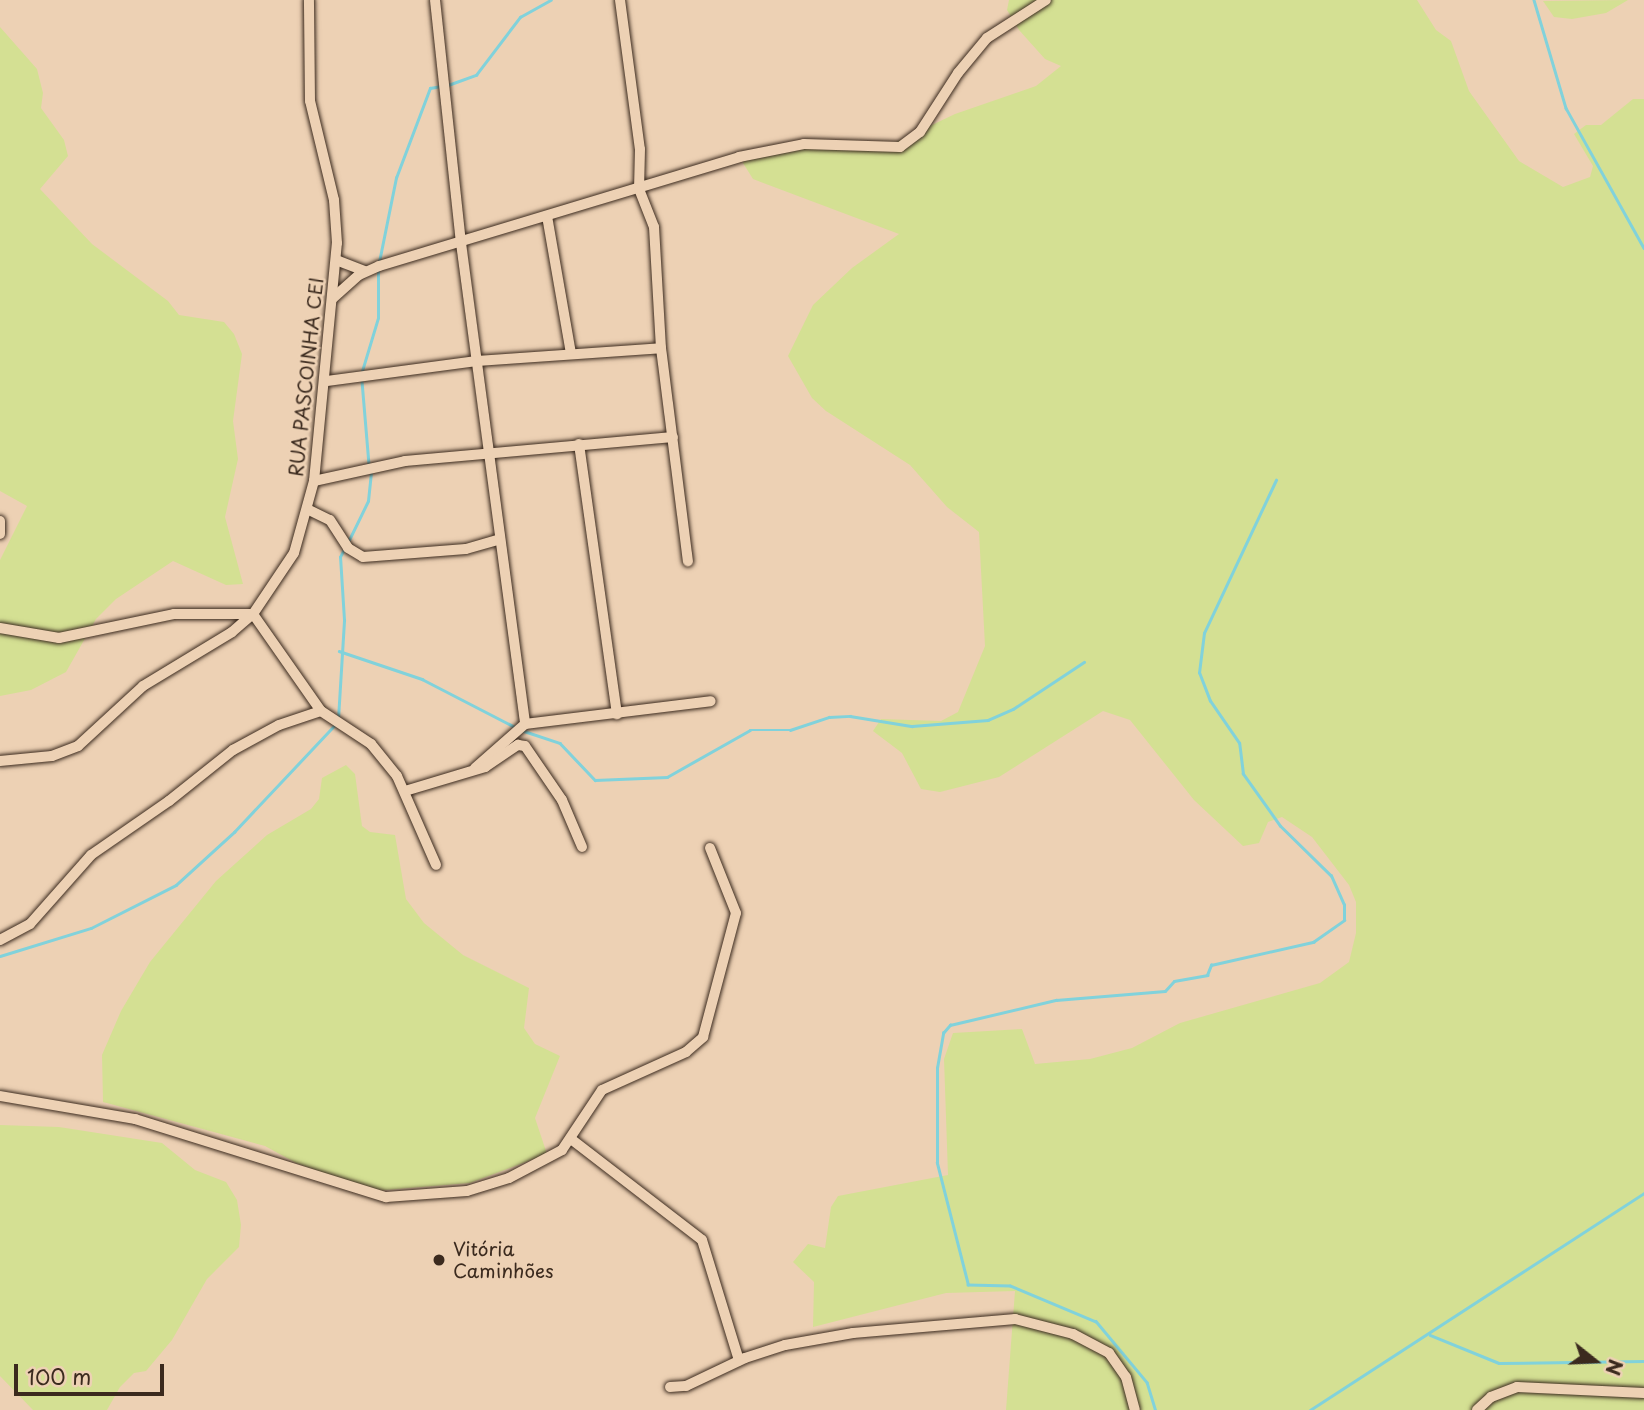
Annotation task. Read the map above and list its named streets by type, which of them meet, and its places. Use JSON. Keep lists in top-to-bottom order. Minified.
{"streets":{"street":["RUA PASCOINHA CEI"]},"places":["Vitória Caminhões"],"scale_bar":"100 m","north":"right"}
